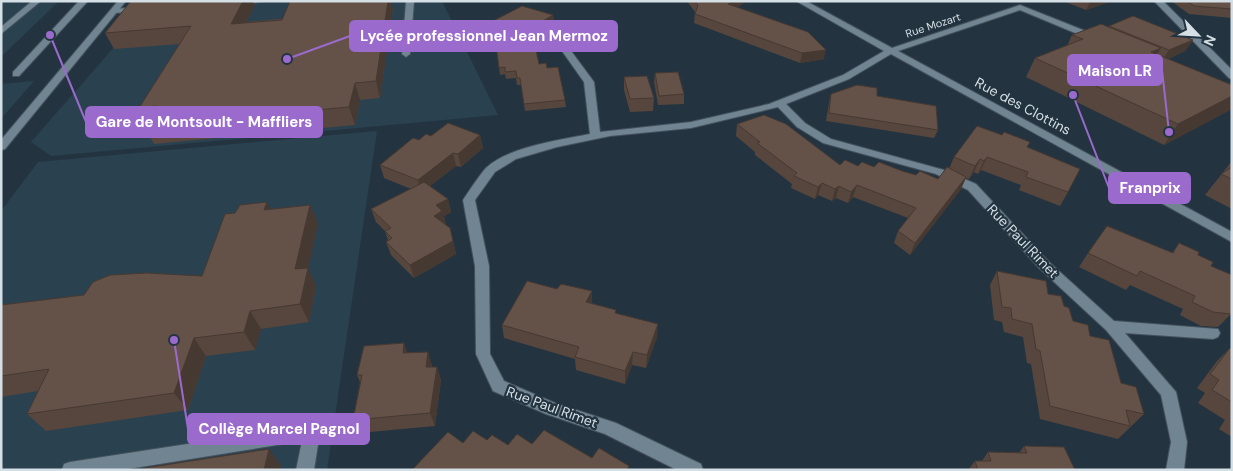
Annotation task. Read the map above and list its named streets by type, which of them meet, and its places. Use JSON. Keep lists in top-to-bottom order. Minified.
{"streets":{"street":["Rue Mozart","Rue des Clottins","Rue Paul Rimet"]},"crossings":[["Rue Mozart","Rue des Clottins"],["Rue Mozart","Rue Paul Rimet"],["Rue des Clottins","Rue Paul Rimet"]],"places":["Gare de Montsoult - Maffliers","Lycée professionnel Jean Mermoz","Franprix","Maison LR","Collège Marcel Pagnol"],"north":"bottom right"}
